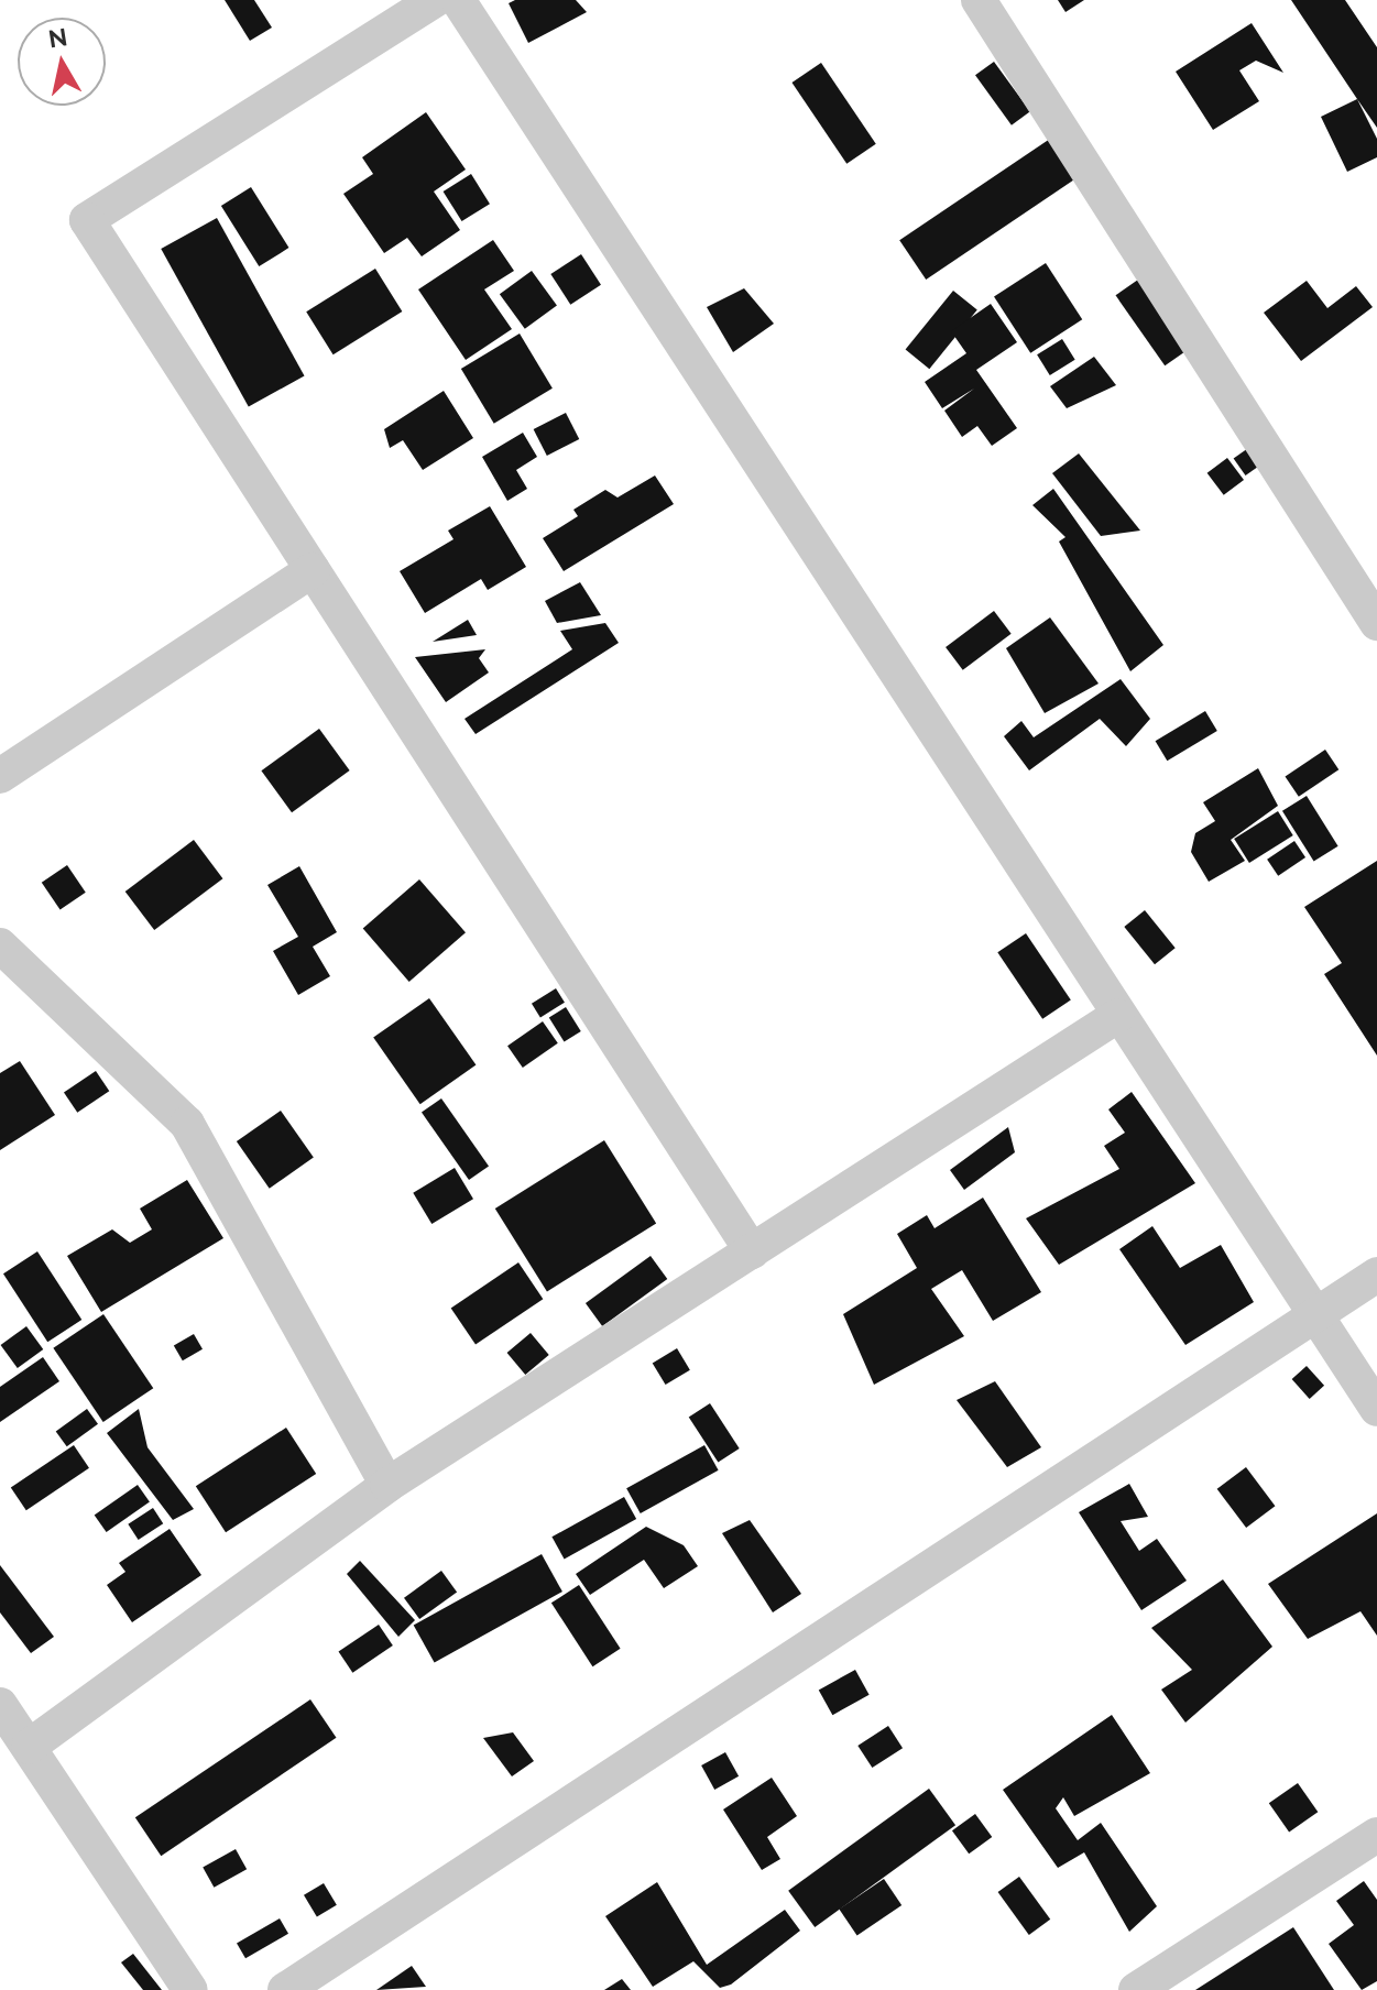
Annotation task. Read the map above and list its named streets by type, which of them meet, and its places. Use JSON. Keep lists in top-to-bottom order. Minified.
{"north":"top"}
